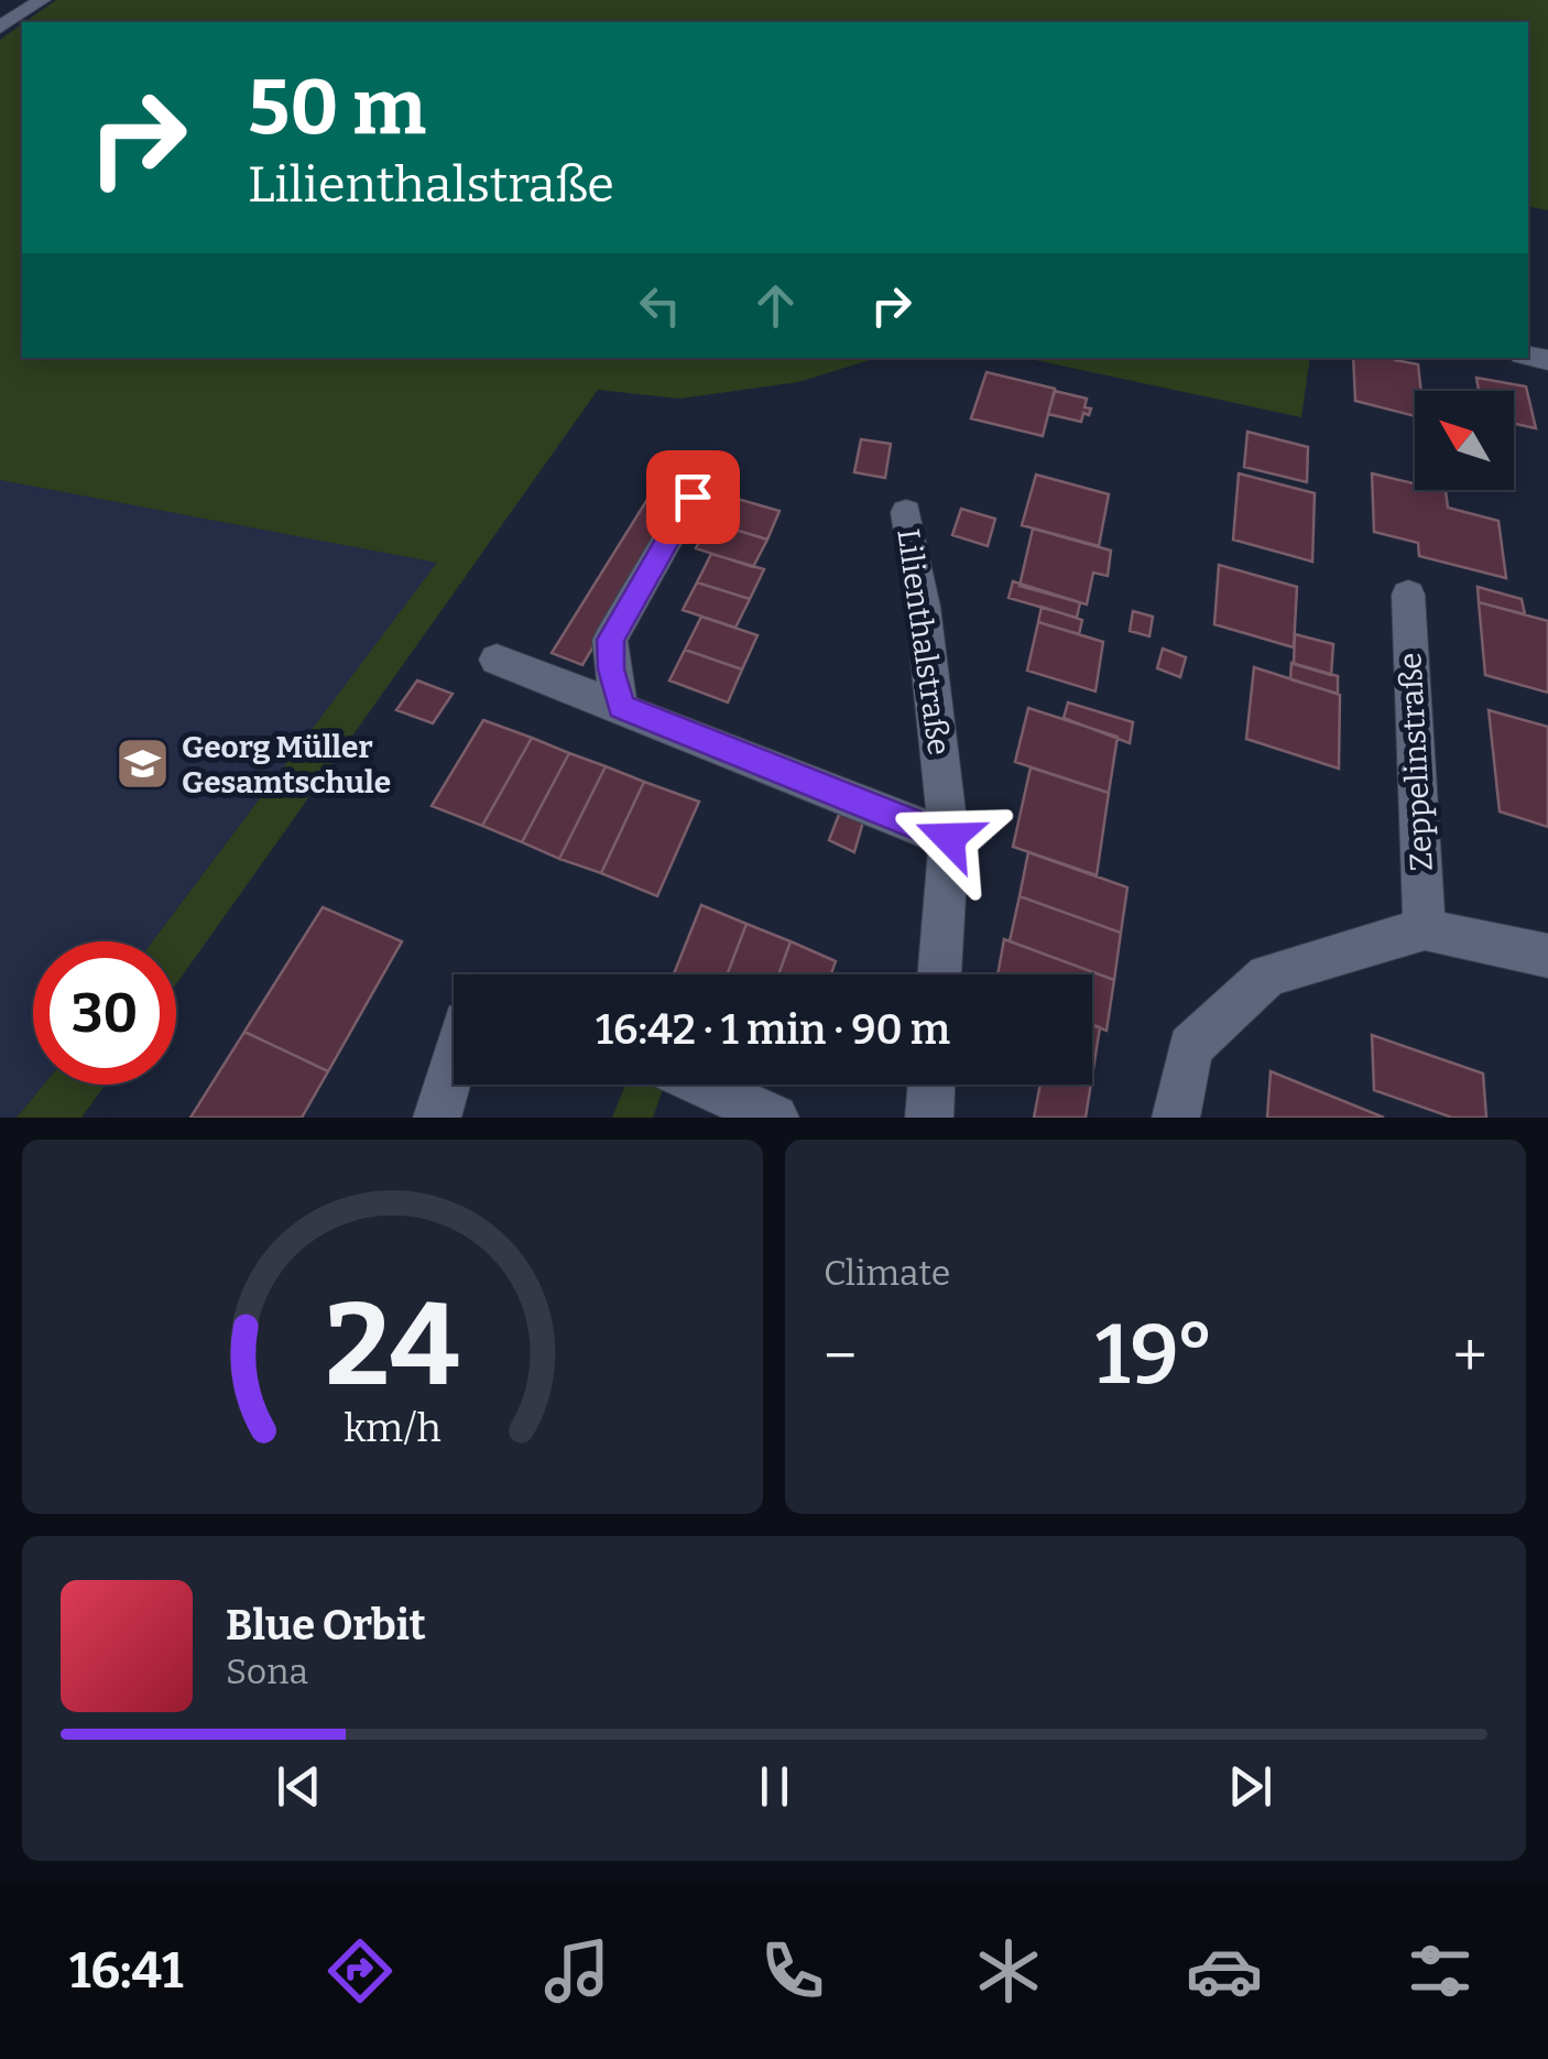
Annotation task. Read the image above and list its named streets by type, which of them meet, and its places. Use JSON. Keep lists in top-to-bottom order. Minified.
{"streets":{"street":["Lilienthalstraße","Zeppelinstraße"]},"places":{"school or university":["Georg Müller Gesamtschule"]},"north":"top left","page":{"turn":["50 m","Lilienthalstraße"],"limit":"30","trip":"16:42 · 1 min · 90 m","tile":"Climate","heat":["−","19°","+"],"song":["Blue Orbit","Sona"],"tabs":"16:41","gauge":["24","km/h"]}}
